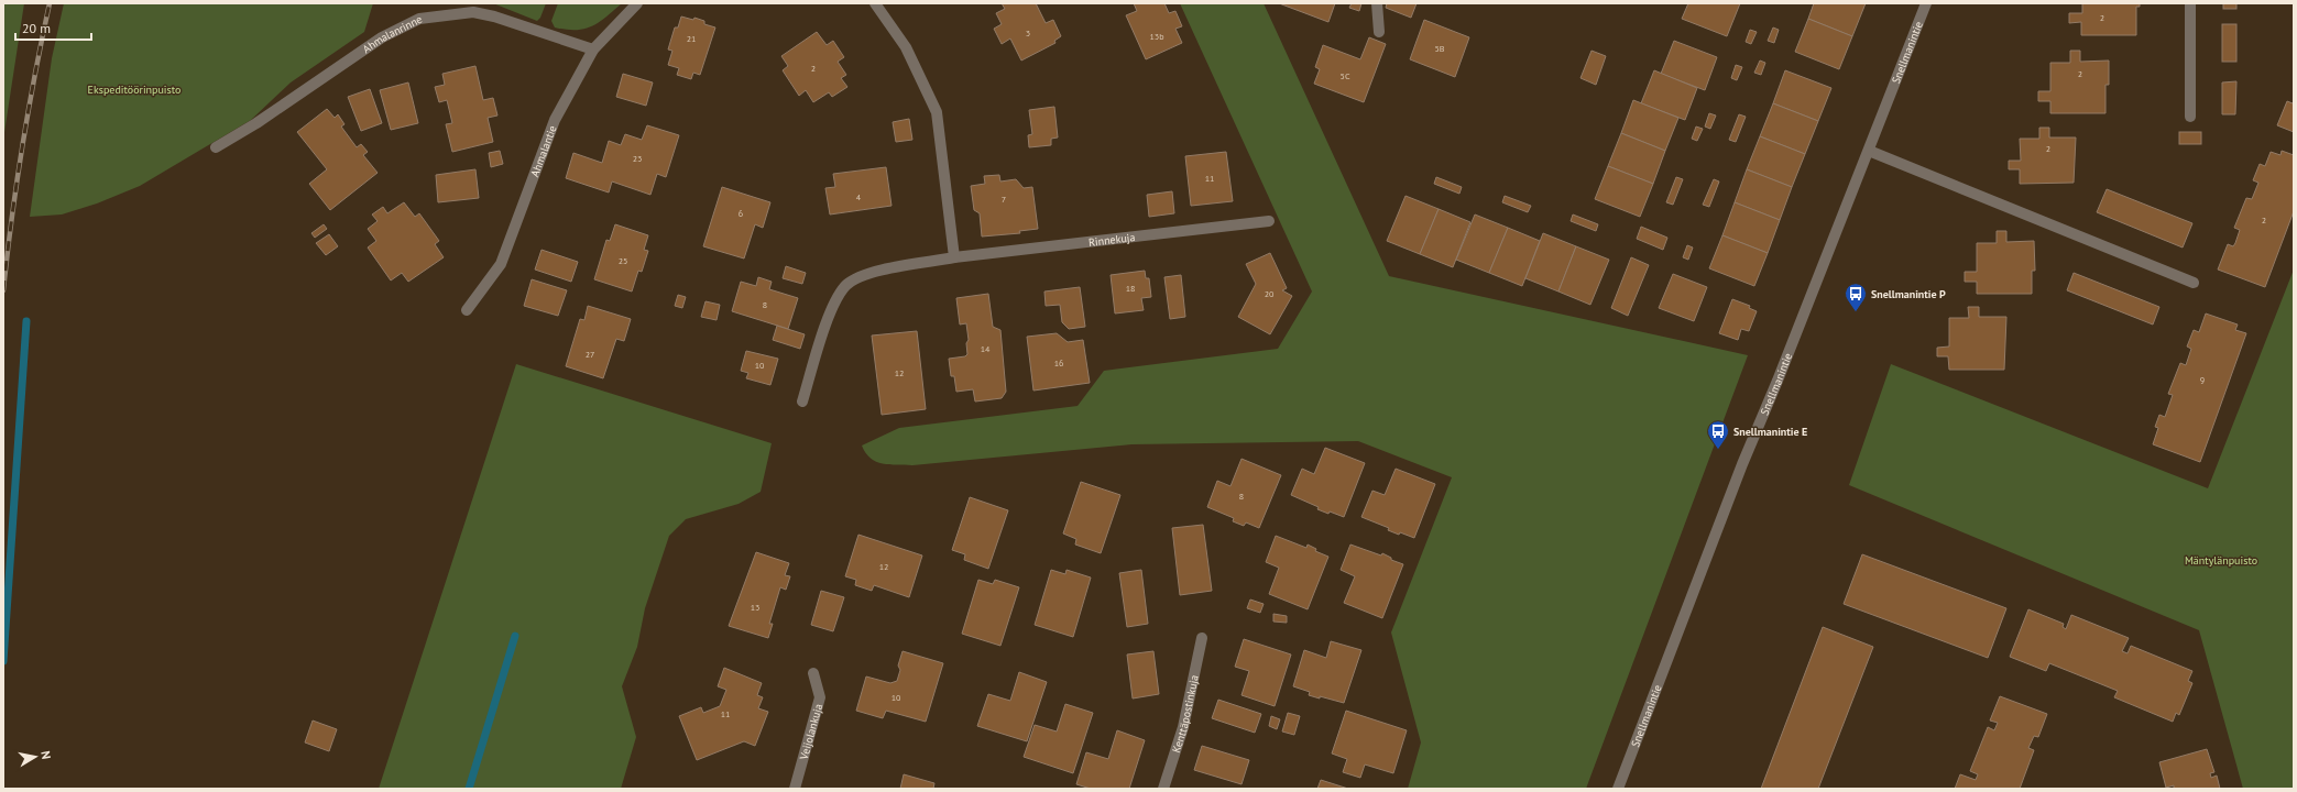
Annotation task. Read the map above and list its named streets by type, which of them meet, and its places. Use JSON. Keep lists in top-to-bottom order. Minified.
{"streets":{"street":["Ahmalanrinne","Snellmanintie","Ahmalantie","Rinnekuja","Kenttäpostinkuja","Veijolankuja"]},"crossings":[["Ahmalanrinne","Ahmalantie"]],"parks":["Ekspeditöörinpuisto","Mäntylänpuisto"],"places":{"bus stop":["Snellmanintie P","Snellmanintie E"]},"house_numbers":["2","3","13b","21","5B","2","2","5C","2","23","11","4","7","6","2","25","18","20","8","14","27","16","10","12","9","8","12","13","10","11"],"scale_bar":"20 m","north":"right"}
